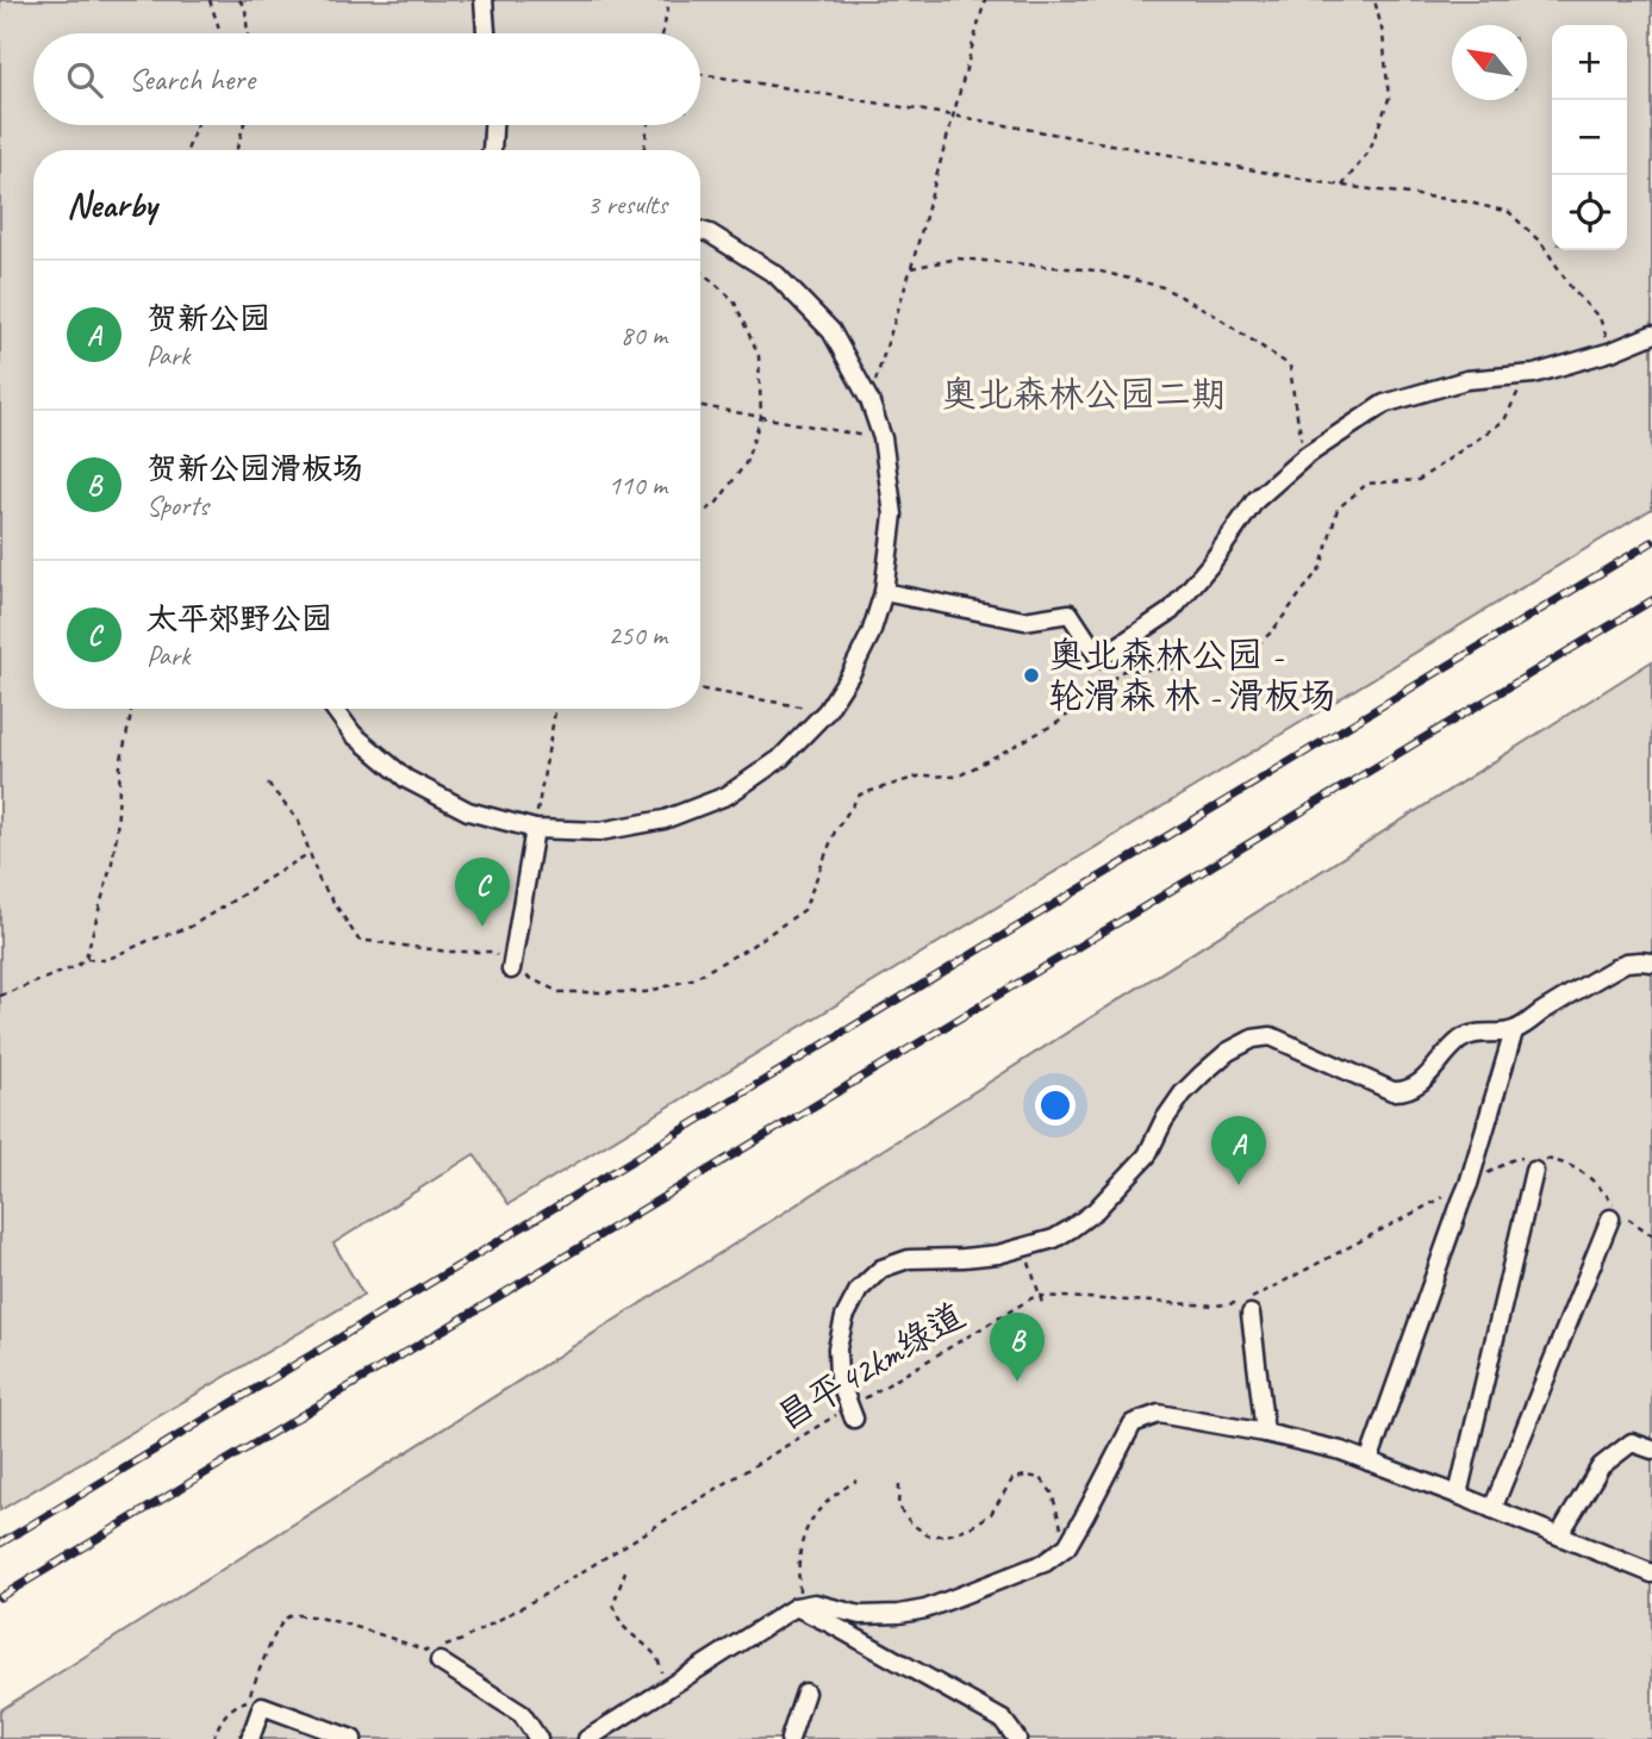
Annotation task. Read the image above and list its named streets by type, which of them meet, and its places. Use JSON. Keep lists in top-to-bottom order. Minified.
{"streets":{"path":["昌平42km绿道"]},"parks":["奥北森林公园二期"],"places":["奥北森林公园 - 轮滑森 林 - 滑板场"],"north":"top left","page":{"map_buttons":["+","−"],"search":"Search here","heading":["Nearby","3 results"],"list":[{"mark":"A","name":"贺新公园","note":"Park","value":"80 m"},{"mark":"B","name":"贺新公园滑板场","note":"Sports","value":"110 m"},{"mark":"C","name":"太平郊野公园","note":"Park","value":"250 m"}],"pins":["C","A","B"]}}
